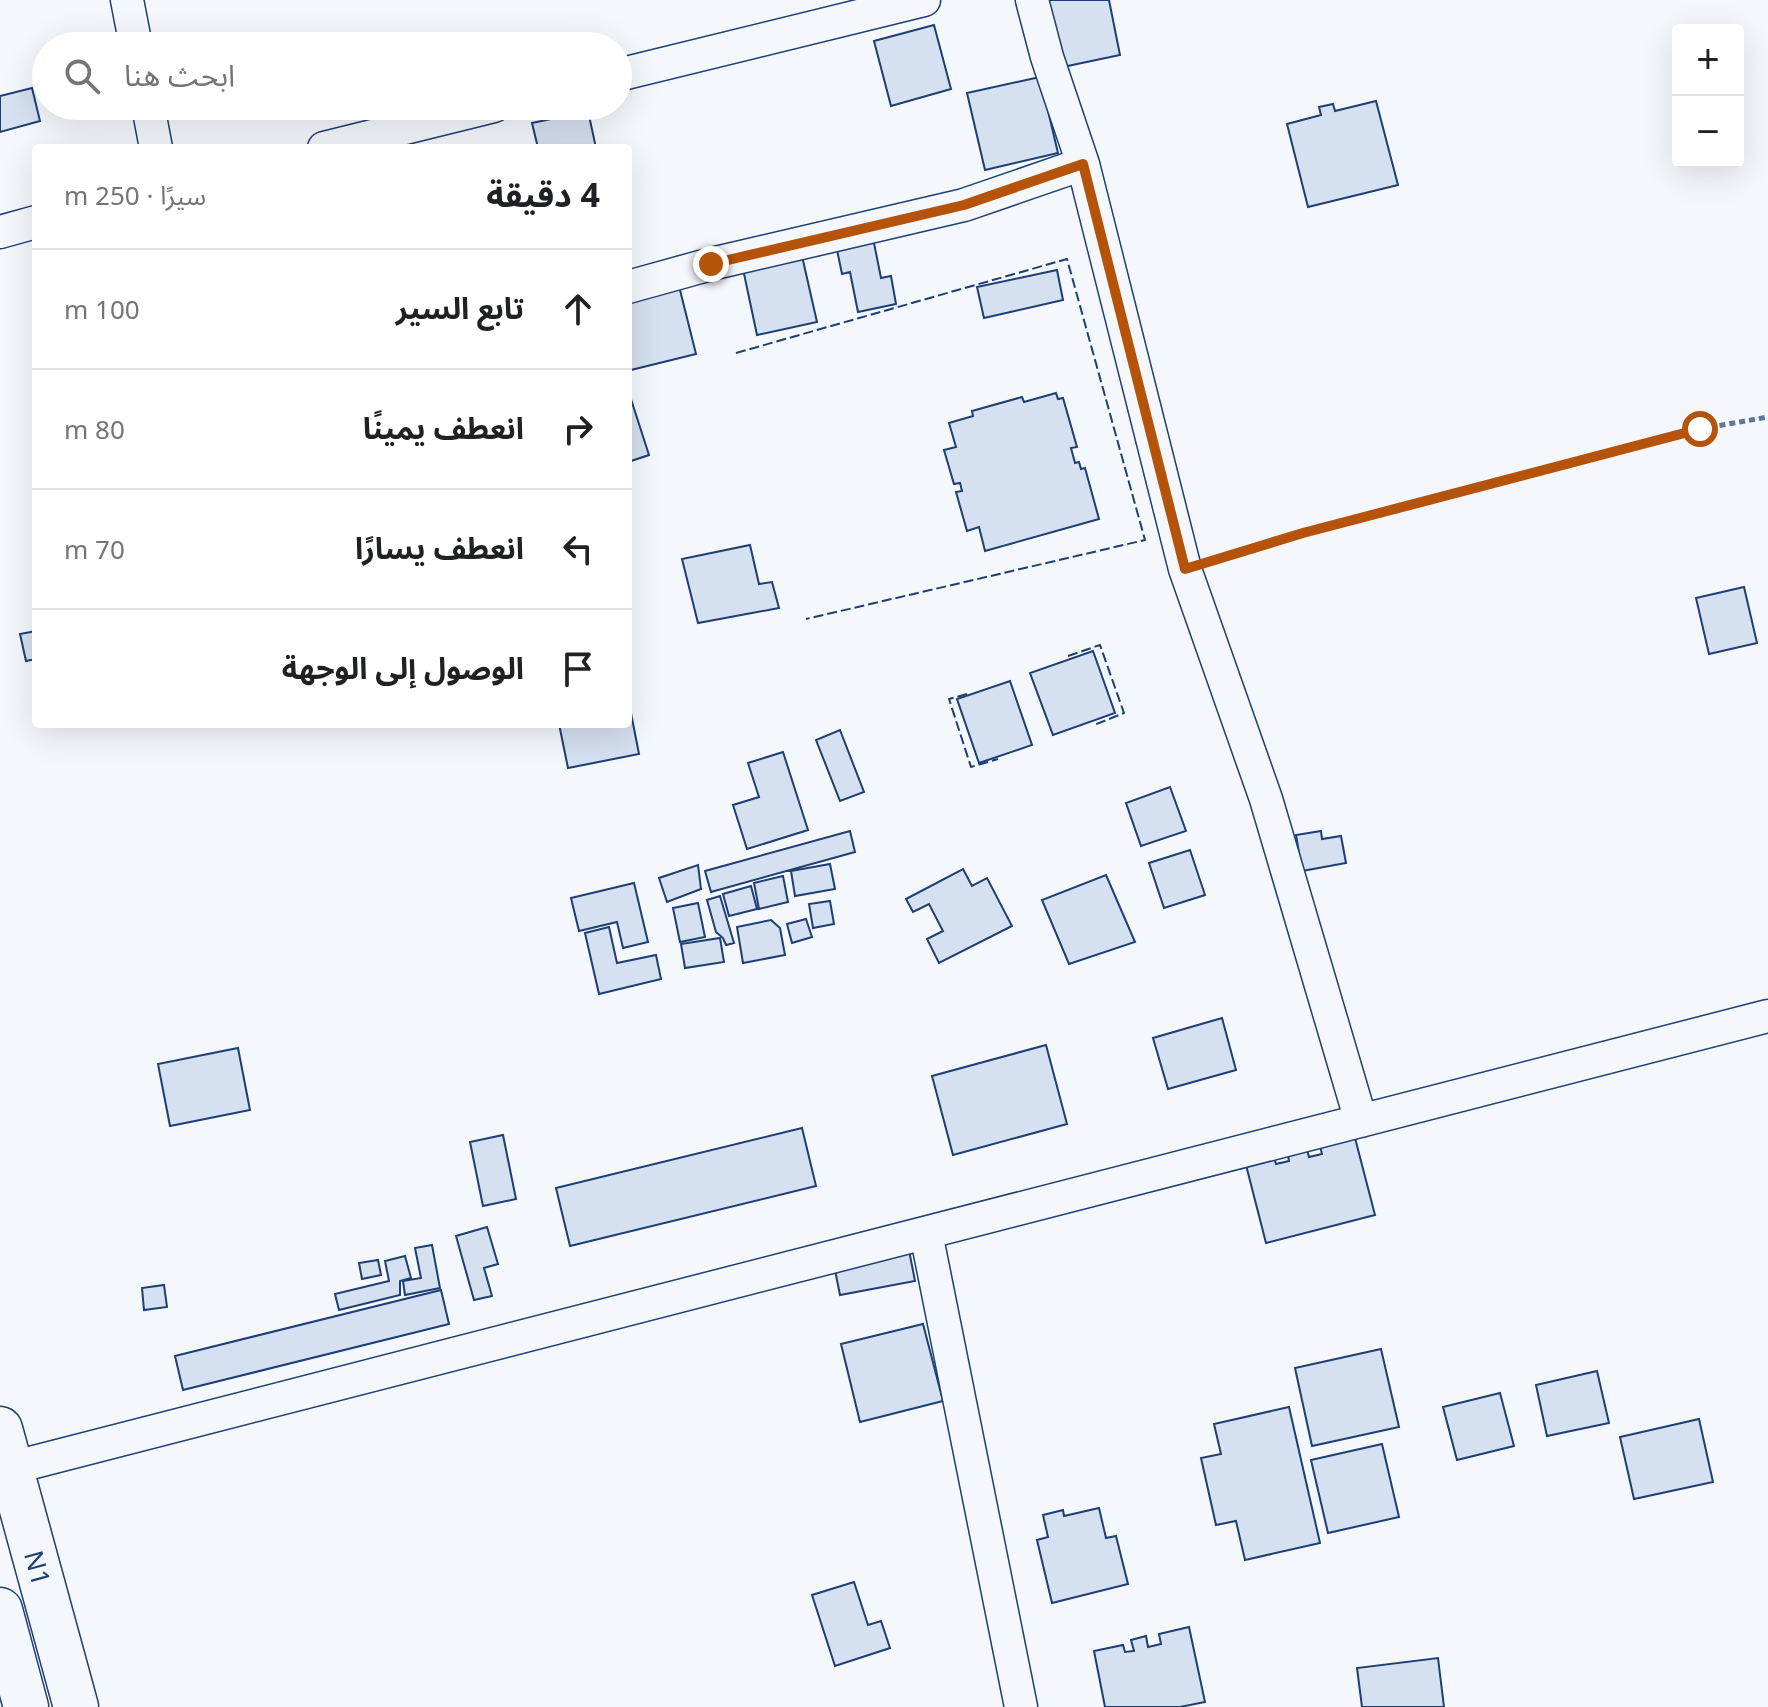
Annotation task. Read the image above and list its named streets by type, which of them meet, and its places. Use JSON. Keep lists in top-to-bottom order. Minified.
{"streets":{"highway":["N1"]},"page":{"map_buttons":["+","−"],"search":"ابحث هنا","heading":["4 دقيقة","سيرًا · 250 m"],"list":[["تابع السير","100 m"],["انعطف يمينًا","80 m"],["انعطف يسارًا","70 m"],"الوصول إلى الوجهة"]}}
